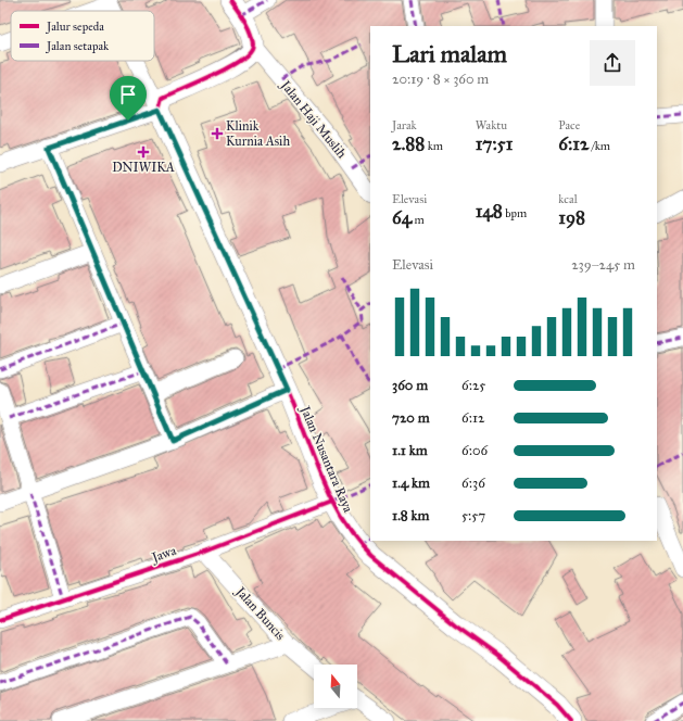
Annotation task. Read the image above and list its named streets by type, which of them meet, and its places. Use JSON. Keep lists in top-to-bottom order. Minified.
{"streets":{"street":["Jalan Haji Muslih","Jalan Nusantara Raya","Jawa","Jalan Buncis"]},"crossings":[["Jalan Nusantara Raya","Jawa"],["Jawa","Jalan Buncis"]],"places":{"health":["Klinik Kurnia Asih","DNIWIKA"]},"legend":["Jalur sepeda","Jalan setapak"],"north":"top","page":{"heading":["Lari malam","20:19 · 8 × 360 m"],"stats":[["Jarak","2.88 km"],["Waktu","17:51"],["Pace","6:12 /km"],["Elevasi","64 m"],["148 bpm"],["kcal","198"]],"chart":["Elevasi","239–245 m"],"list":[{"name":"360 m","note":"6:25"},{"name":"720 m","note":"6:12"},{"name":"1.1 km","note":"6:06"},{"name":"1.4 km","note":"6:36"},{"name":"1.8 km","note":"5:57"}]}}
